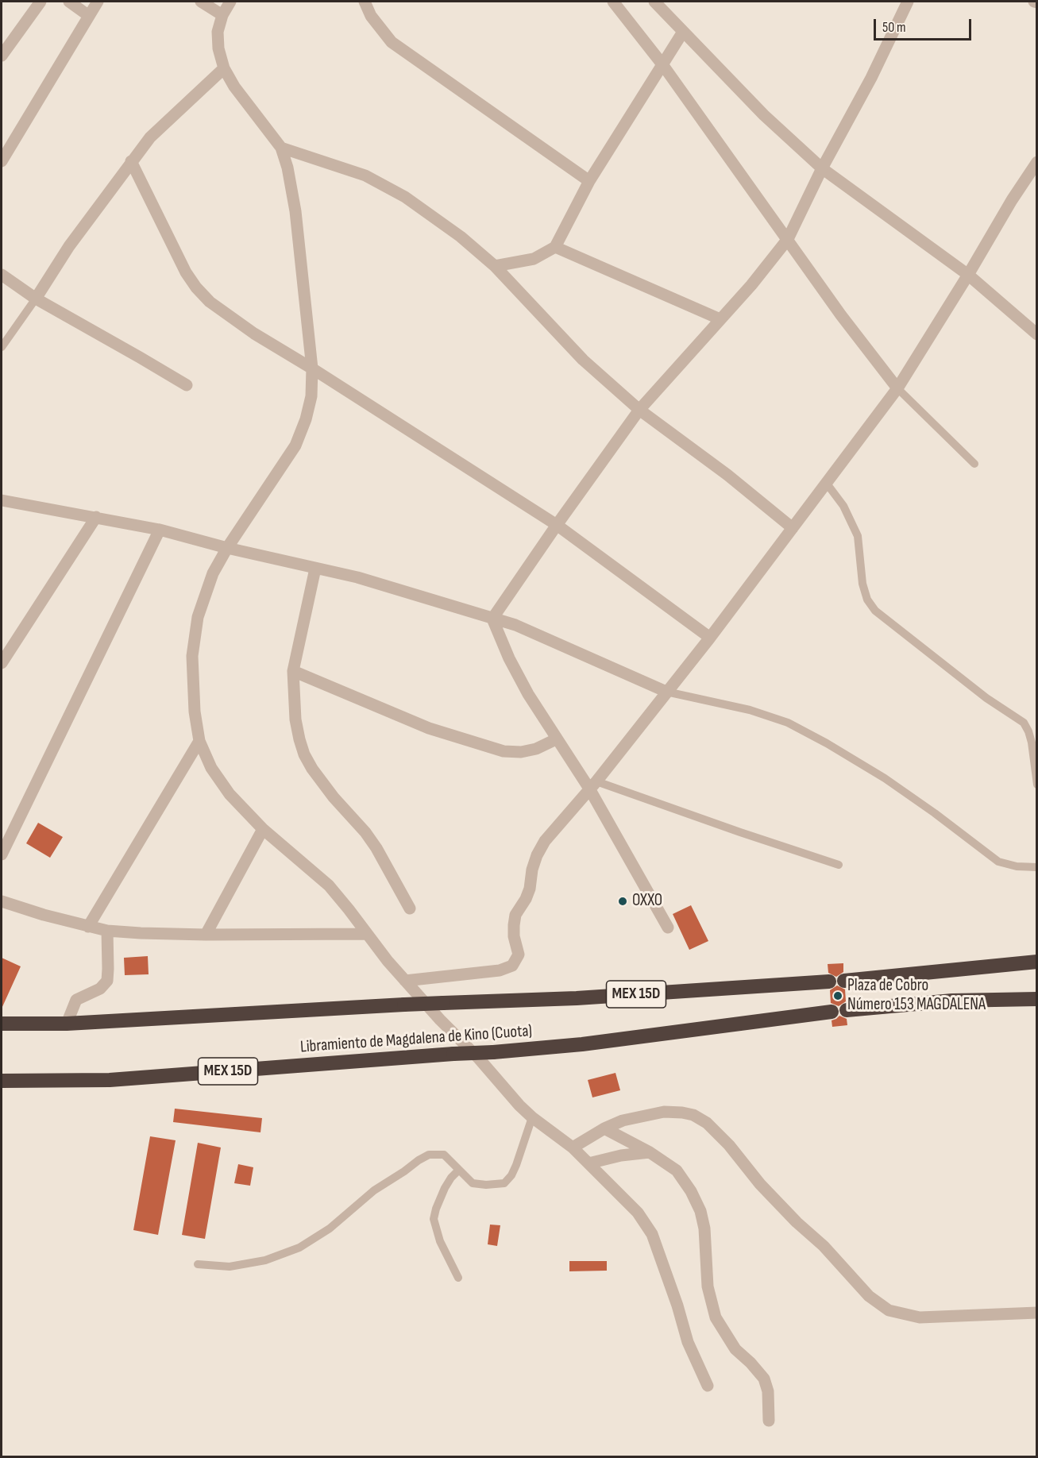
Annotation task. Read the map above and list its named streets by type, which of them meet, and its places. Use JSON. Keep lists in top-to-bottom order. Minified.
{"streets":{"highway":["MEX 15D","Libramiento de Magdalena de Kino (Cuota)"]},"places":["OXXO","Plaza de Cobro Número 153 MAGDALENA"],"scale_bar":"50 m"}
